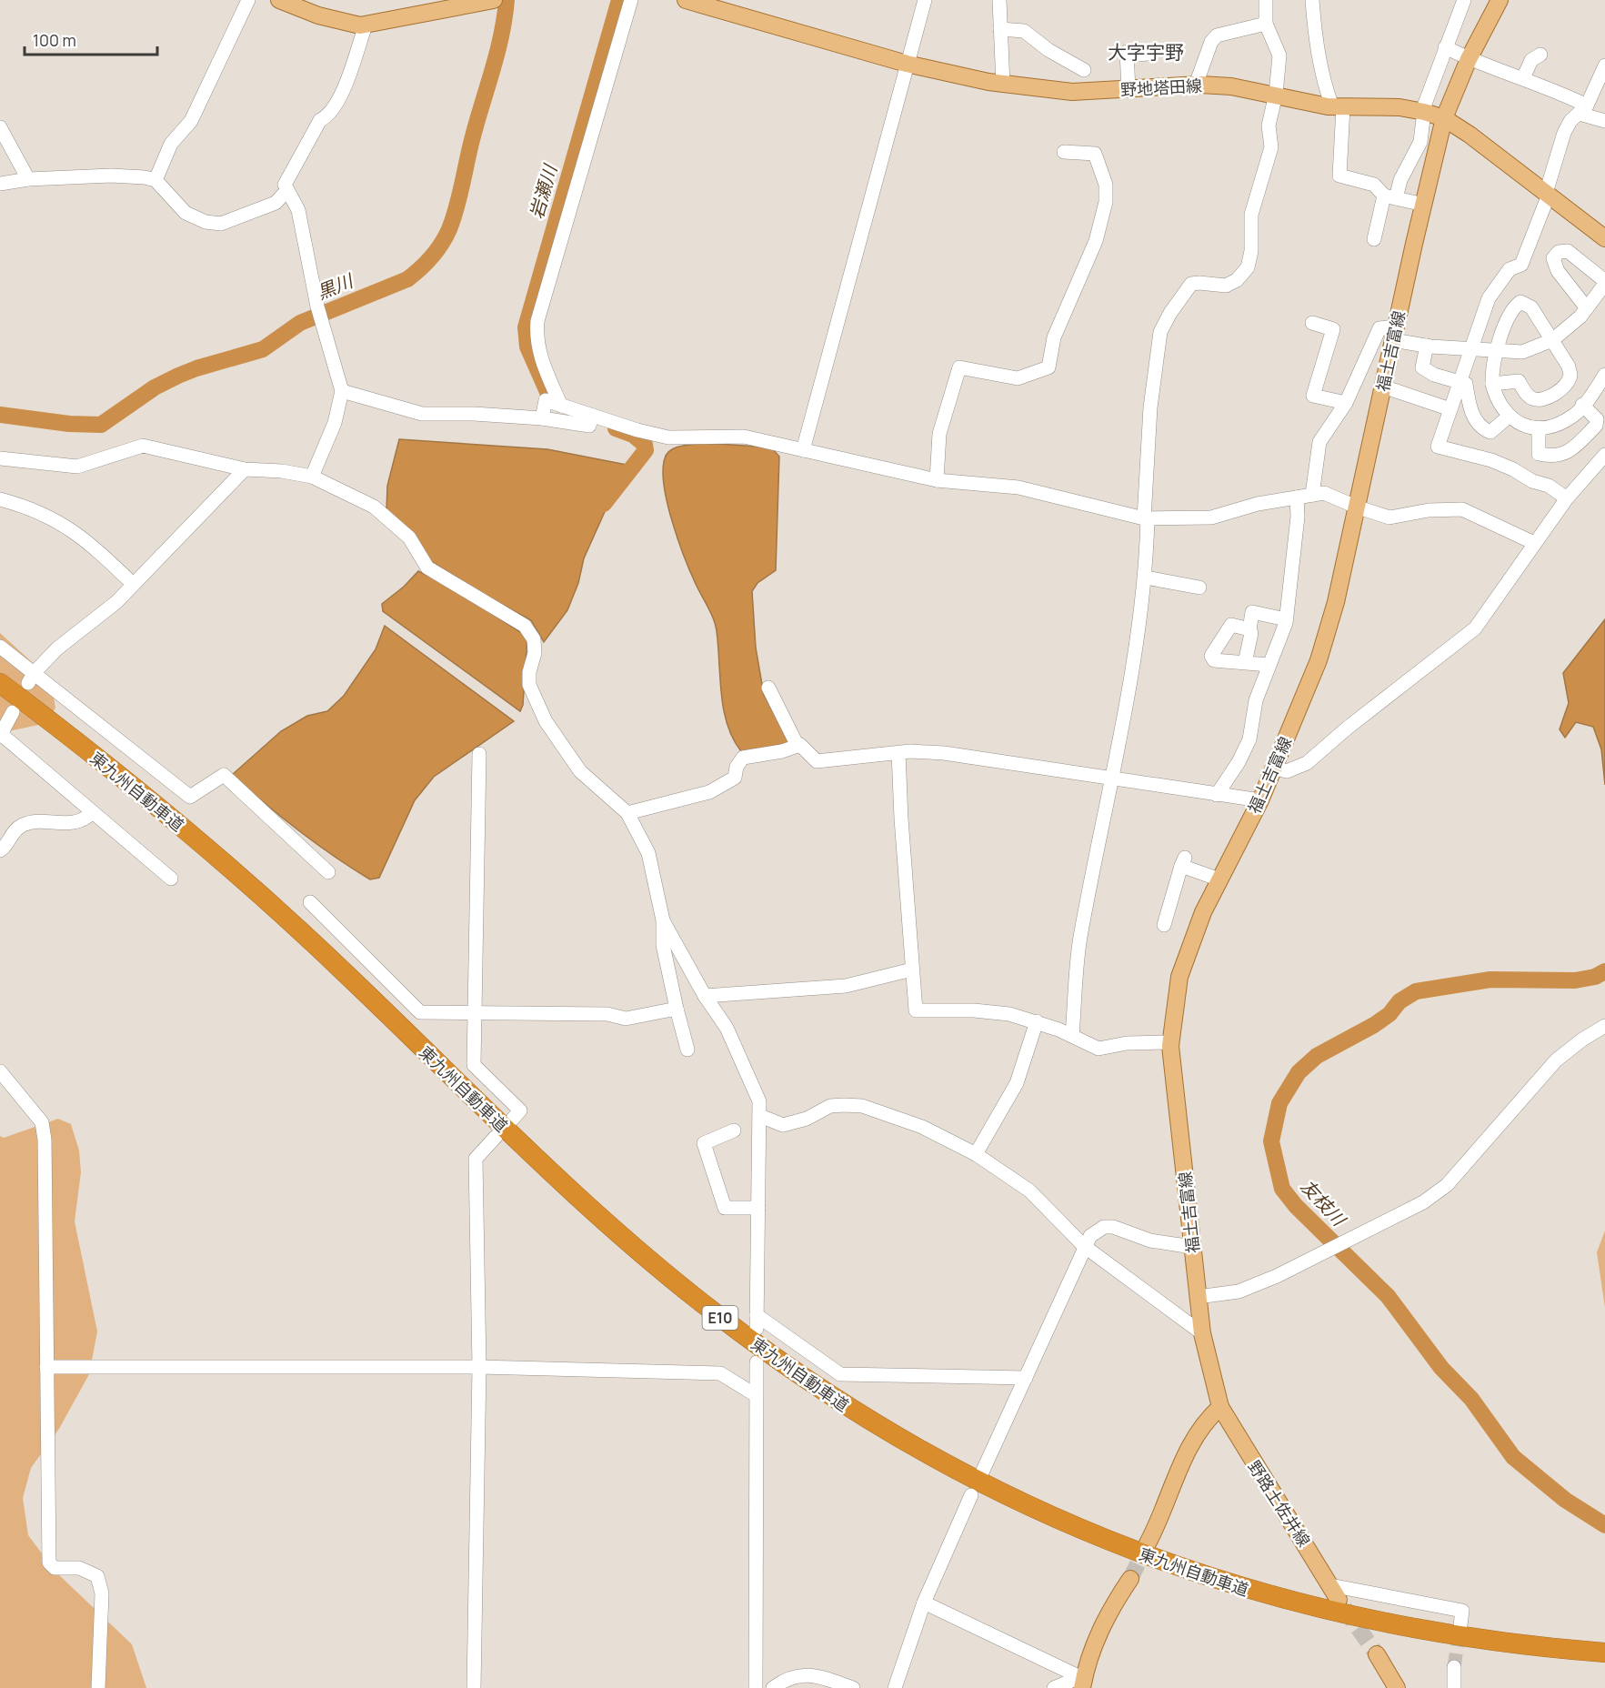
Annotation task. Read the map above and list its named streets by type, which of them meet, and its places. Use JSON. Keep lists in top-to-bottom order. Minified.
{"streets":{"highway":["東九州自動車道","E10"],"main road":["野地塔田線","福土吉富線","野路土佐井線"]},"crossings":[["野地塔田線","福土吉富線"],["福土吉富線","野路土佐井線"]],"districts":["大字宇野"],"water":["岩瀬川","黒川","友枝川"],"scale_bar":"100 m"}
